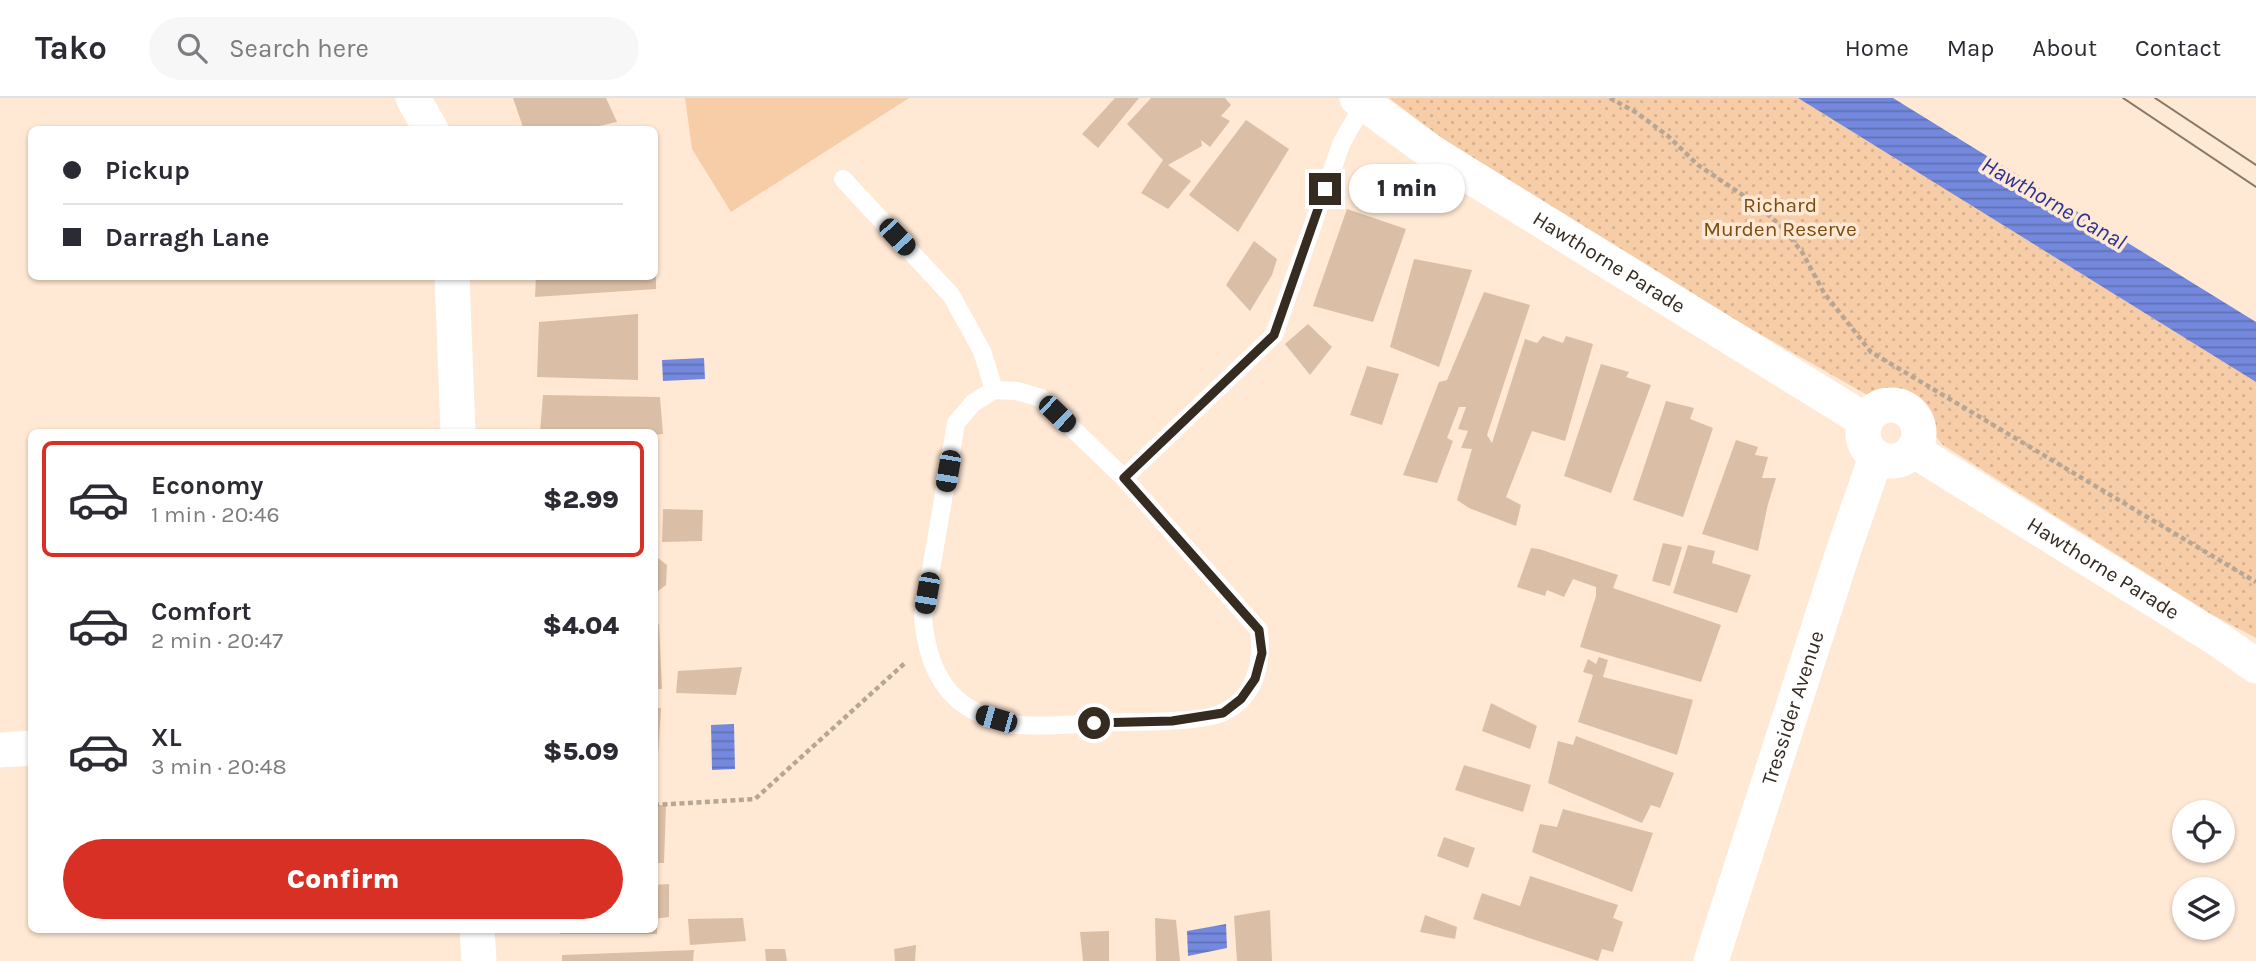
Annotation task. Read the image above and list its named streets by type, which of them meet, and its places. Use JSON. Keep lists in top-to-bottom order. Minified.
{"streets":{"street":["Hawthorne Parade","Tressider Avenue"]},"crossings":[["Hawthorne Parade","Tressider Avenue"]],"water":["Hawthorne Canal"],"parks":["Richard Murden Reserve"],"page":{"header":"Tako","search":"Search here","nav":["Home","Map","About","Contact"],"banner":["Pickup","Darragh Lane"],"bubble":"1 min","list":[{"name":"Economy","note":"1 min · 20:46","value":"$2.99"},{"name":"Comfort","note":"2 min · 20:47","value":"$4.04"},{"name":"XL","note":"3 min · 20:48","value":"$5.09"}],"buttons":"Confirm"}}
